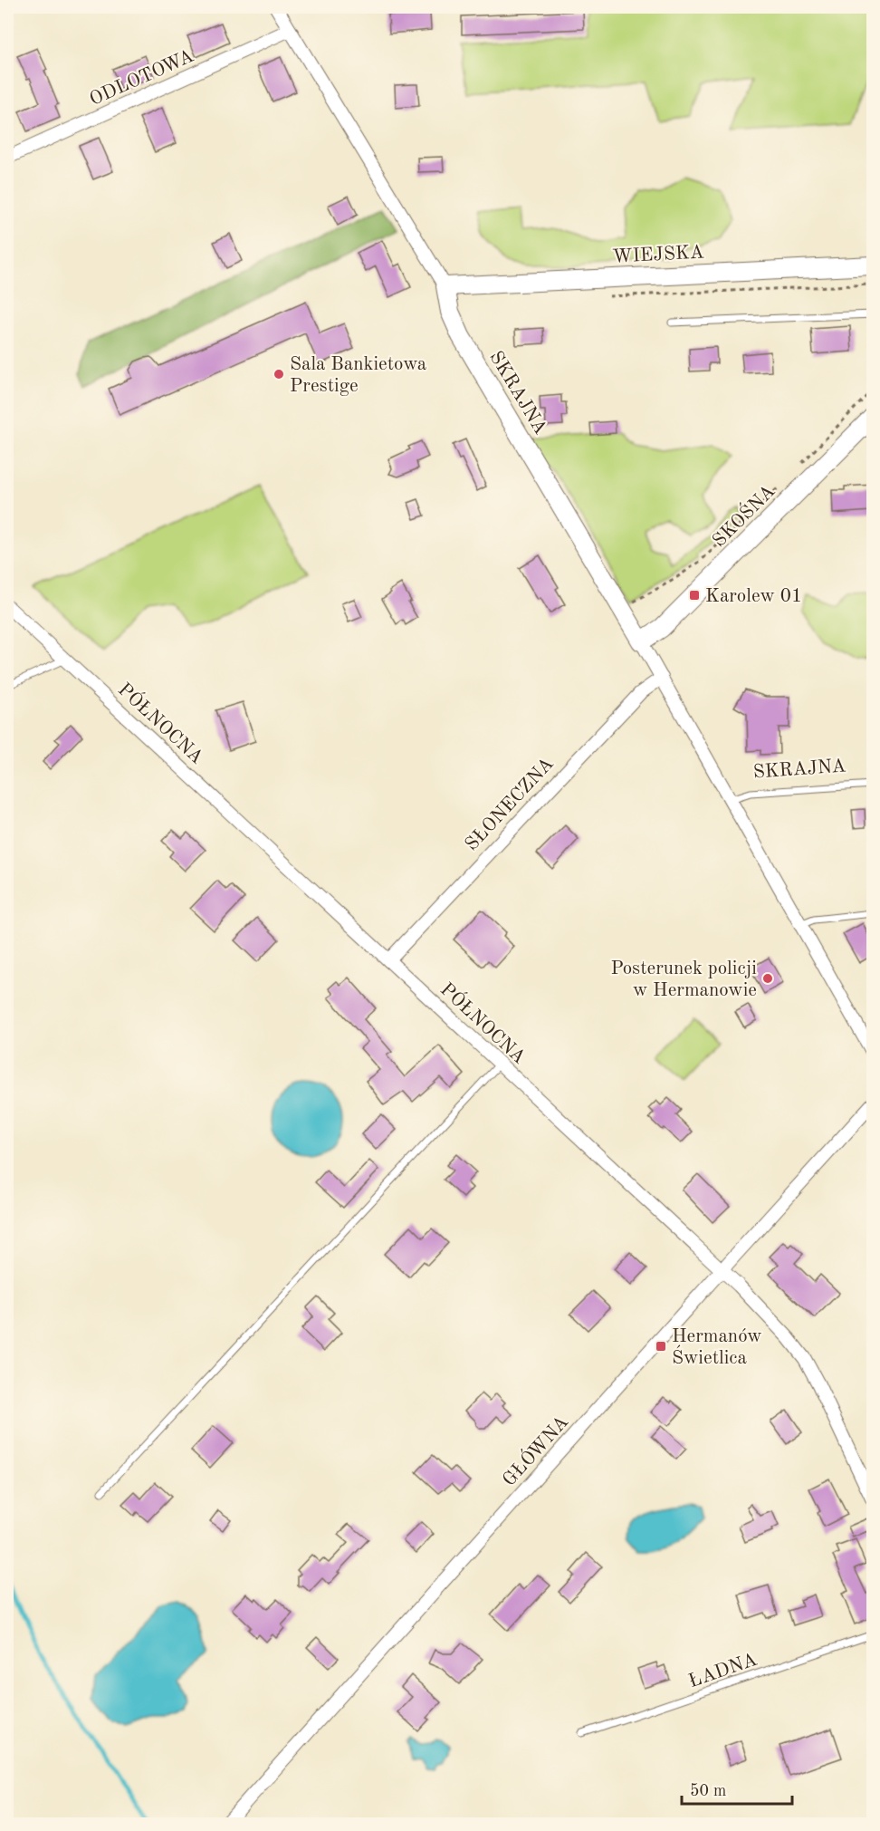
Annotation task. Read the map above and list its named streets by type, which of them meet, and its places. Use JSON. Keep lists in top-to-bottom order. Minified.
{"streets":{"street":["ODLOTOWA","WIEJSKA","SKRAJNA","SKOŚNA","PÓŁNOCNA","SŁONECZNA","GŁÓWNA"],"lane":["ŁADNA"]},"crossings":[["ODLOTOWA","SKRAJNA"],["WIEJSKA","SKRAJNA"],["SKRAJNA","SKOŚNA"],["SKRAJNA","SŁONECZNA"],["PÓŁNOCNA","SŁONECZNA"],["PÓŁNOCNA","GŁÓWNA"]],"places":{"other":["Sala Bankietowa Prestige","Posterunek policji w Hermanowie"],"transit":["Karolew 01","Hermanów Świetlica"]},"scale_bar":"50 m"}
